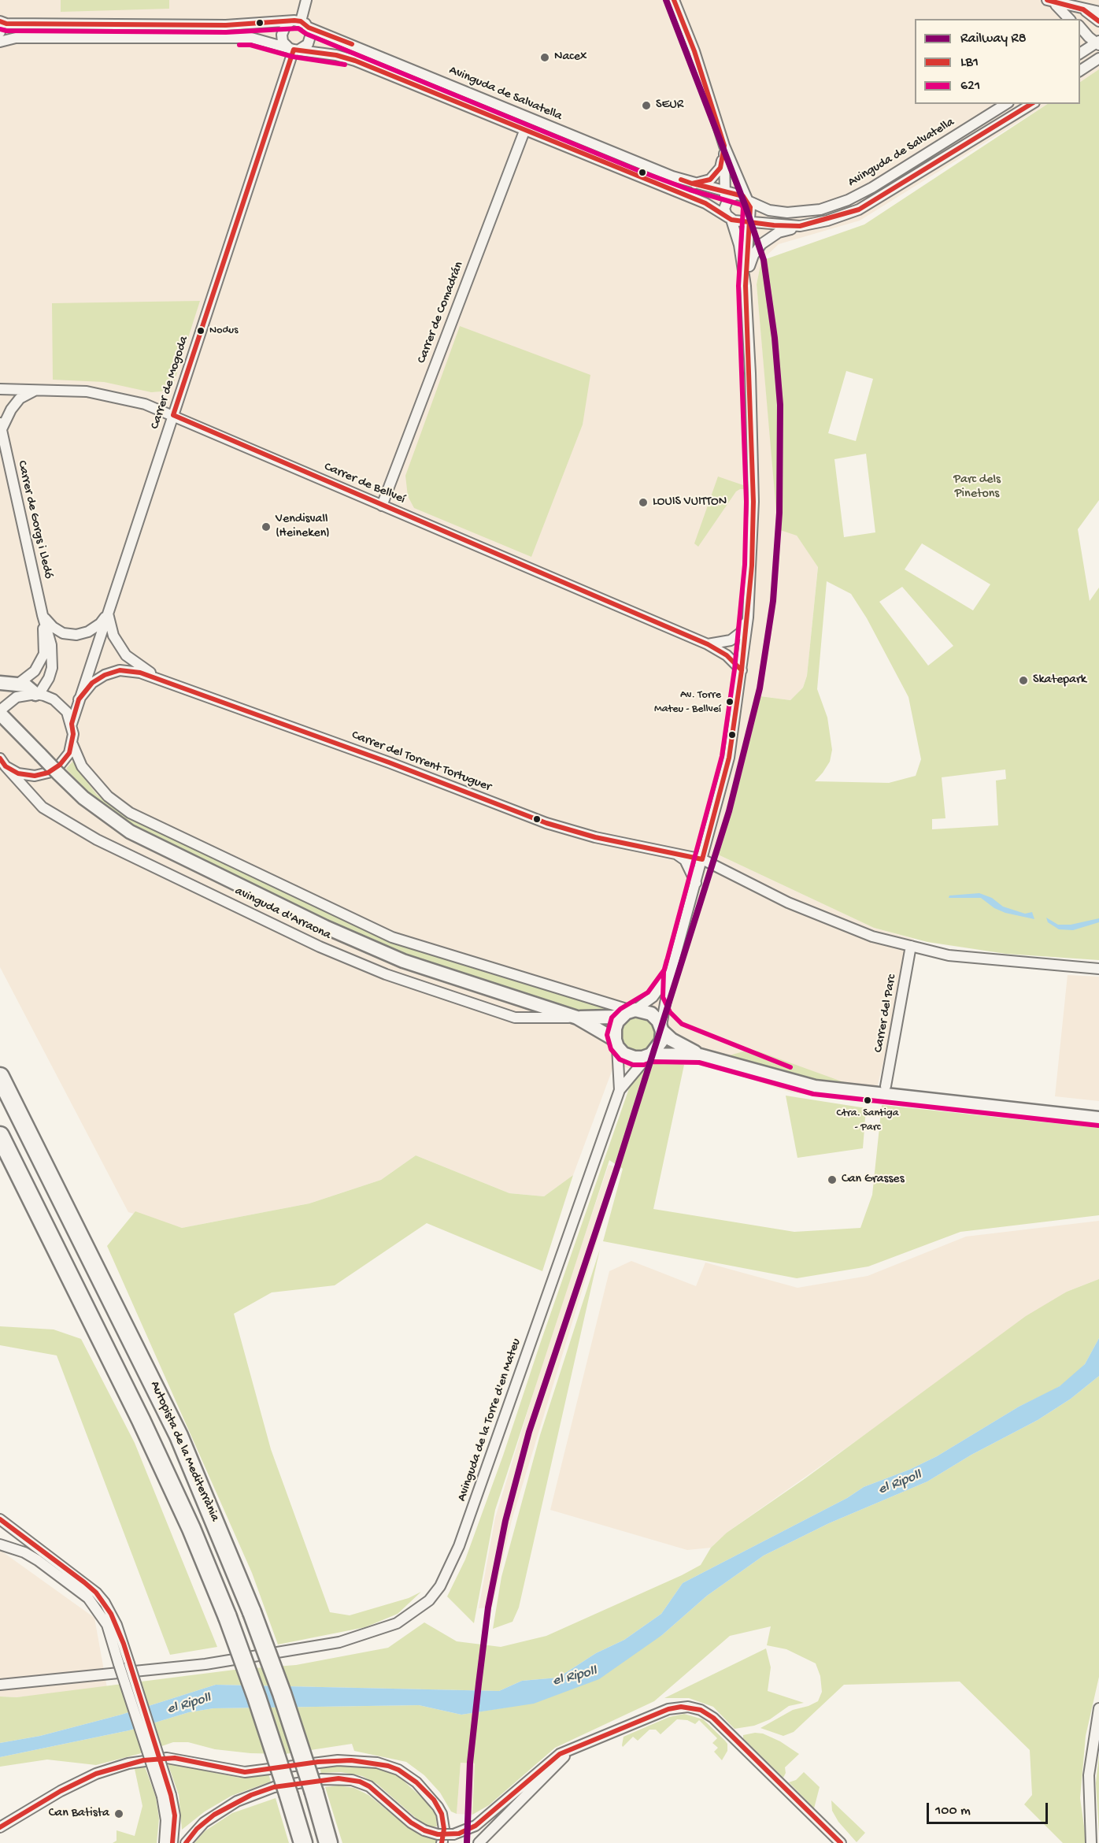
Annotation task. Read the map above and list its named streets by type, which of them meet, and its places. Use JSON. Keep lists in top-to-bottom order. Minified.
{"streets":{"highway":["Autopista de la Mediterrània"],"street":["Avinguda de Salvatella","Carrer de Comadrán","Carrer de Mogoda","Carrer de Bellveí","Carrer de Gorgs i Lledó","Carrer del Torrent Tortuguer","avinguda d'Arraona","Carrer del Parc","Avinguda de la Torre d'en Mateu"]},"crossings":[["Avinguda de Salvatella","Carrer de Comadrán"],["Avinguda de Salvatella","Carrer de Mogoda"],["Carrer de Comadrán","Carrer de Bellveí"],["Carrer de Mogoda","Carrer de Bellveí"],["Carrer de Mogoda","Carrer del Torrent Tortuguer"],["Carrer de Bellveí","Carrer de Gorgs i Lledó"],["Carrer del Torrent Tortuguer","Carrer del Parc"],["avinguda d'Arraona","Avinguda de la Torre d'en Mateu"]],"water":["el Ripoll"],"parks":["Parc dels Pinetons"],"places":["Nacex","SEUR","Nodus","LOUIS VUITTON","Vendisvall (Heineken)","Skatepark","Av. Torre Mateu - Bellveí","Ctra. Santiga - Parc","Can Grasses","Can Batista"],"lines":["rail line R8","transit line LB1","transit line 621"],"legend":["Railway R8","LB1","621"],"scale_bar":"100 m"}
